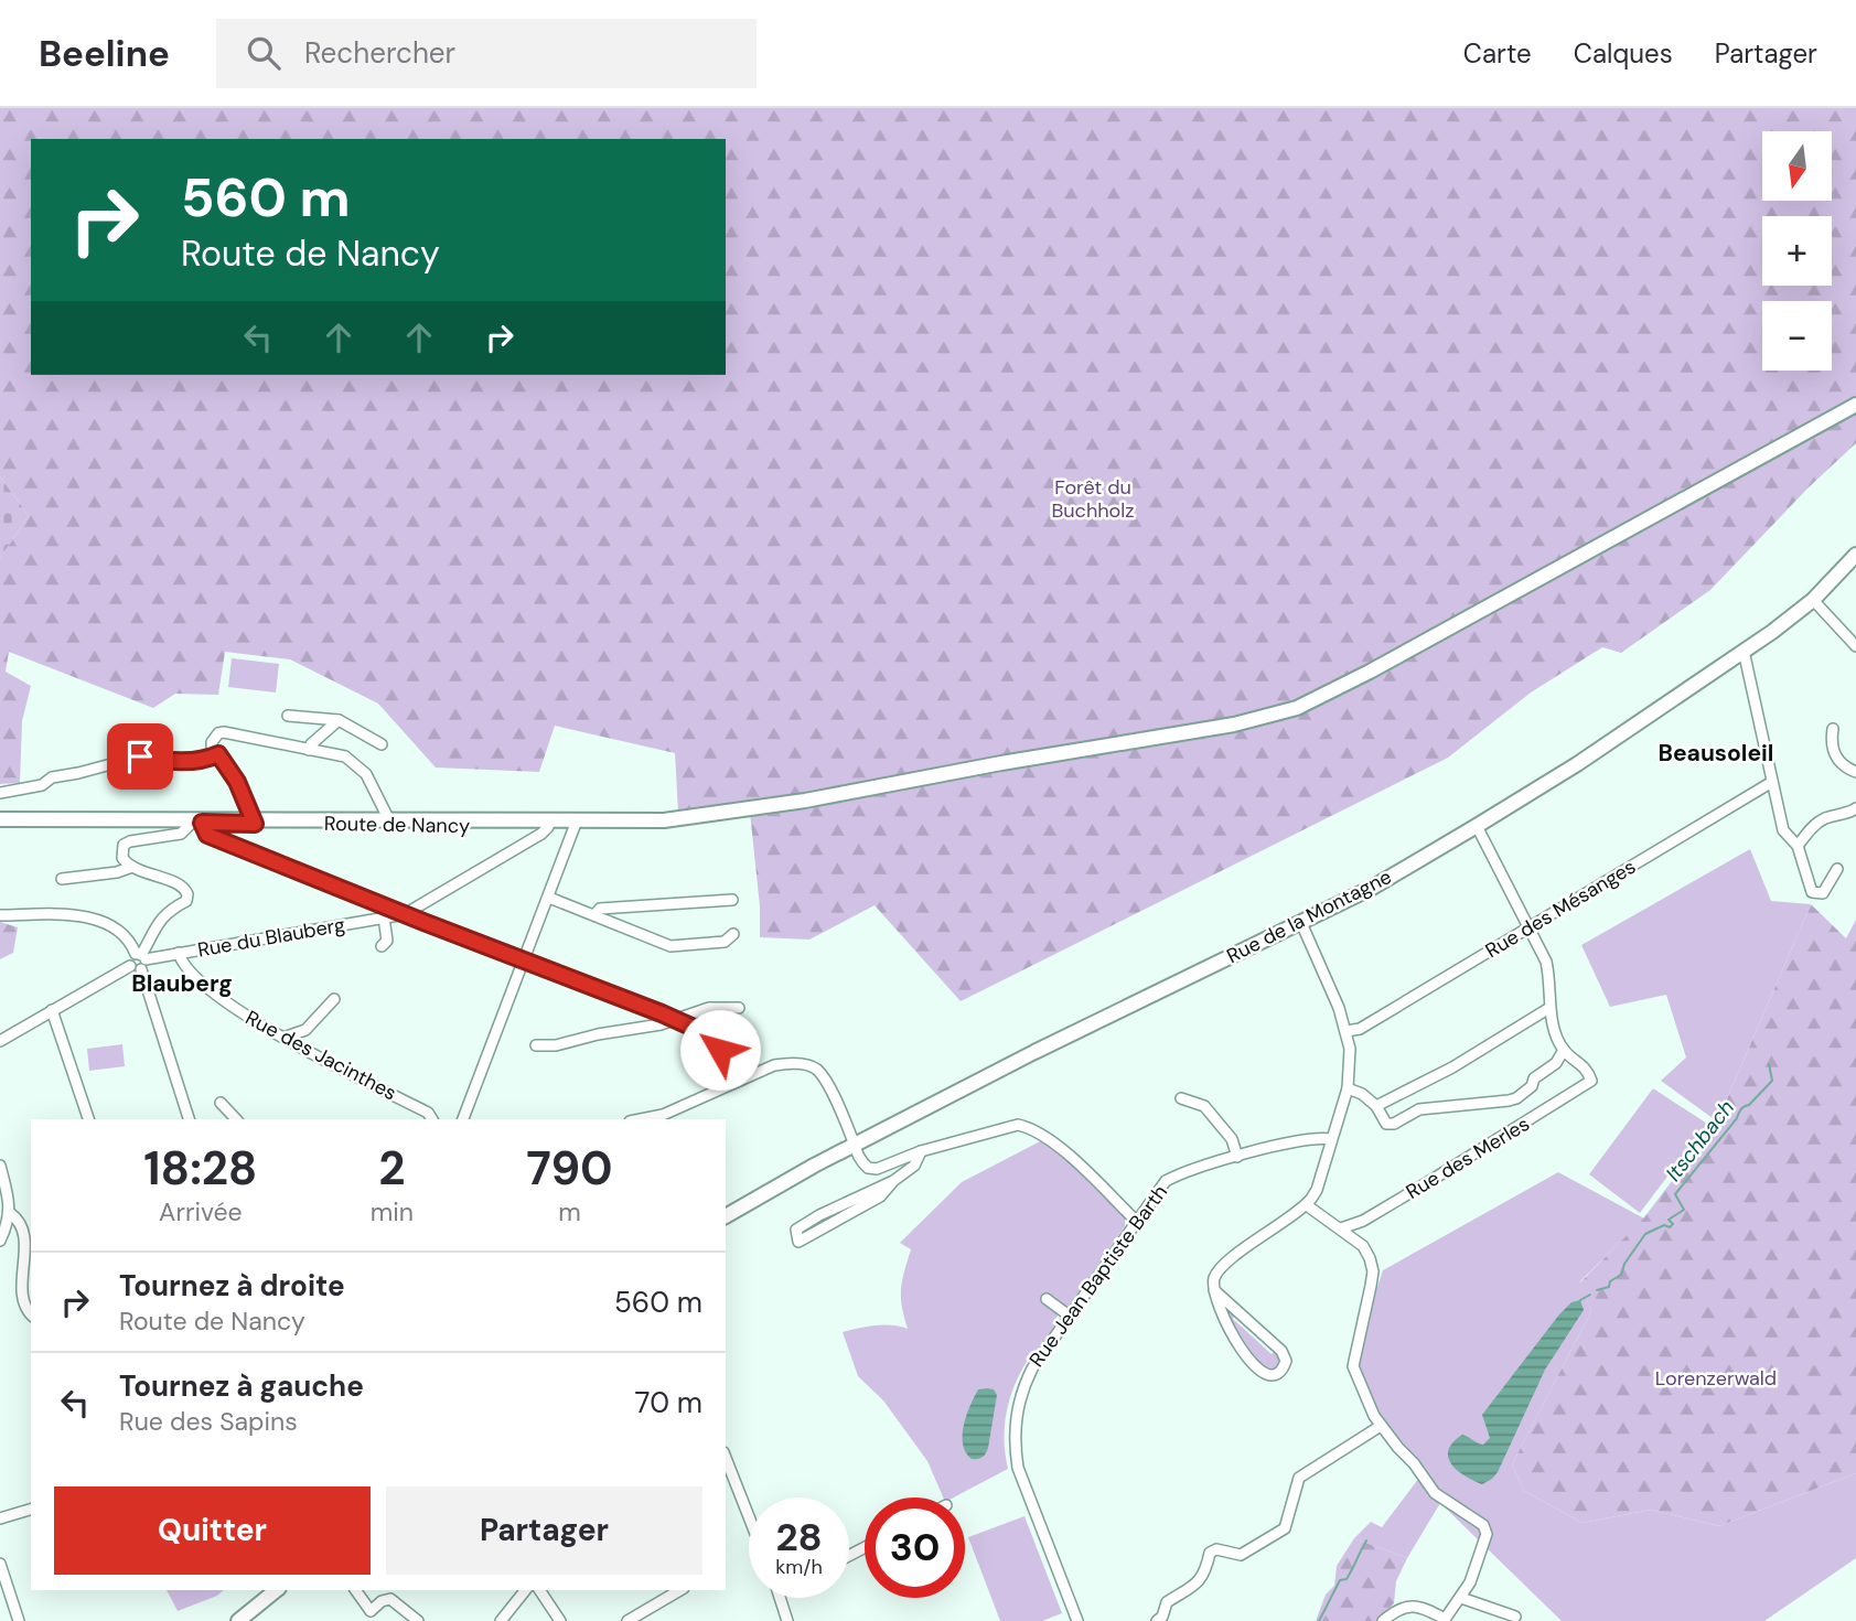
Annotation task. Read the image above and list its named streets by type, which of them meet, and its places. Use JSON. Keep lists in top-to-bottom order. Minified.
{"streets":{"main road":["Route de Nancy","Rue de la Montagne"],"street":["Rue des Mésanges","Rue du Blauberg","Rue des Jacinthes","Rue des Merles","Rue Jean Baptiste Barth"]},"crossings":[["Route de Nancy","Rue du Blauberg"],["Rue du Blauberg","Rue des Jacinthes"]],"districts":["Beausoleil","Blauberg"],"water":["Itschbach"],"parks":["Forêt du Buchholz","Lorenzerwald"],"north":"bottom","page":{"header":"Beeline","search":"Rechercher","nav":["Carte","Calques","Partager"],"map_buttons":["+","−"],"turn":["560 m","Route de Nancy"],"eta":["18:28","Arrivée","2","min","790","m"],"list":[{"name":"Tournez à droite","note":"Route de Nancy","value":"560 m"},{"name":"Tournez à gauche","note":"Rue des Sapins","value":"70 m"}],"buttons":["Quitter","Partager"],"speed":"28 km/h","limit":"30"}}
